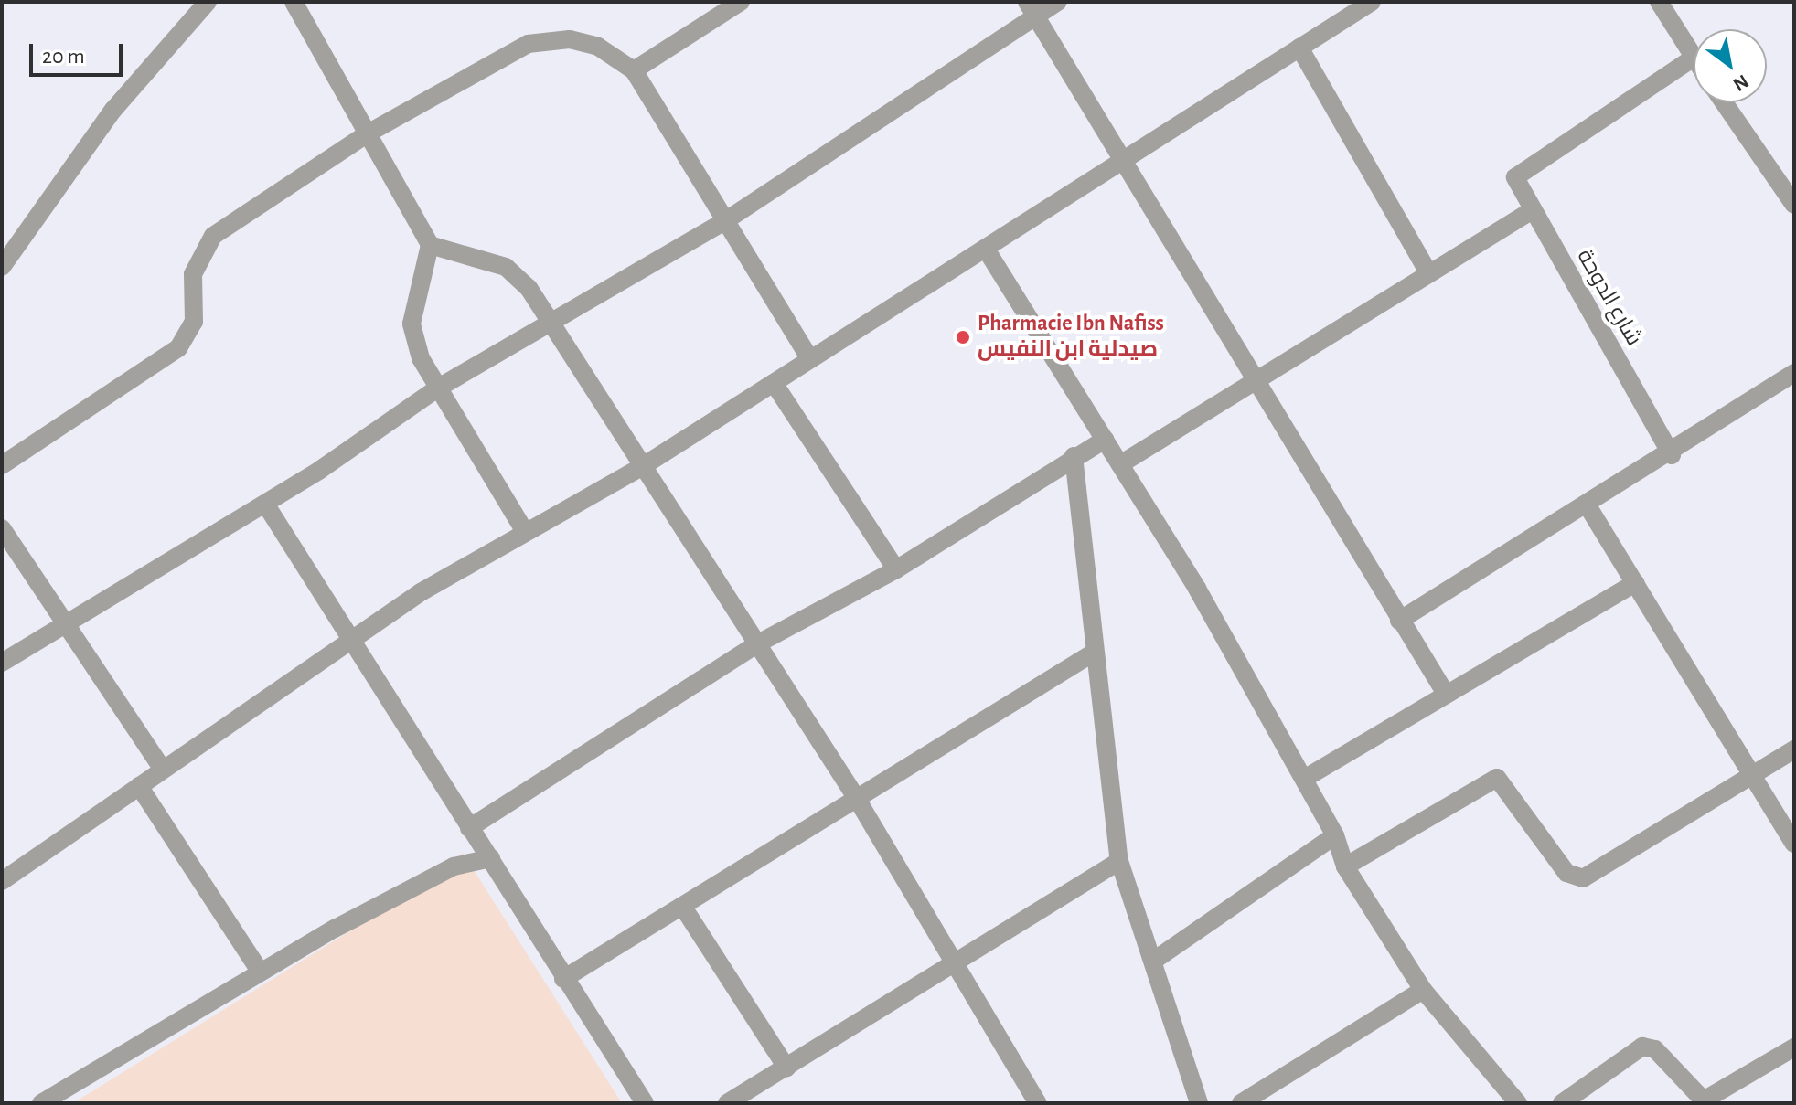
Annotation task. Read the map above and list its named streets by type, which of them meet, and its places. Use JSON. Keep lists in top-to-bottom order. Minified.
{"streets":{"street":["شارع الدوحة"]},"places":["Pharmacie Ibn Nafiss صيدلية ابن النفيس"],"scale_bar":"20 m","north":"bottom right"}
